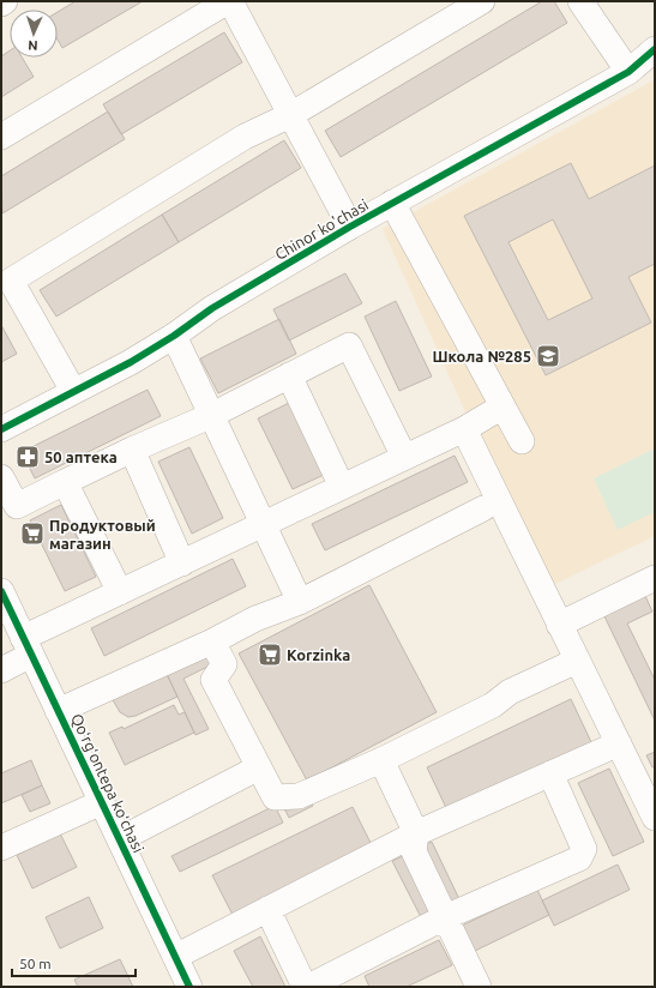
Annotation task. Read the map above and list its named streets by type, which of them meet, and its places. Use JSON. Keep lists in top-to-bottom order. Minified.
{"streets":{"street":["Chinor ko'chasi","Qoʻrgʻontepa koʻchasi"]},"places":{"school or university":["Школа №285"],"pharmacy":["50 аптека"],"supermarket":["Продуктовый магазин","Korzinka"]},"scale_bar":"50 m","north":"bottom"}
